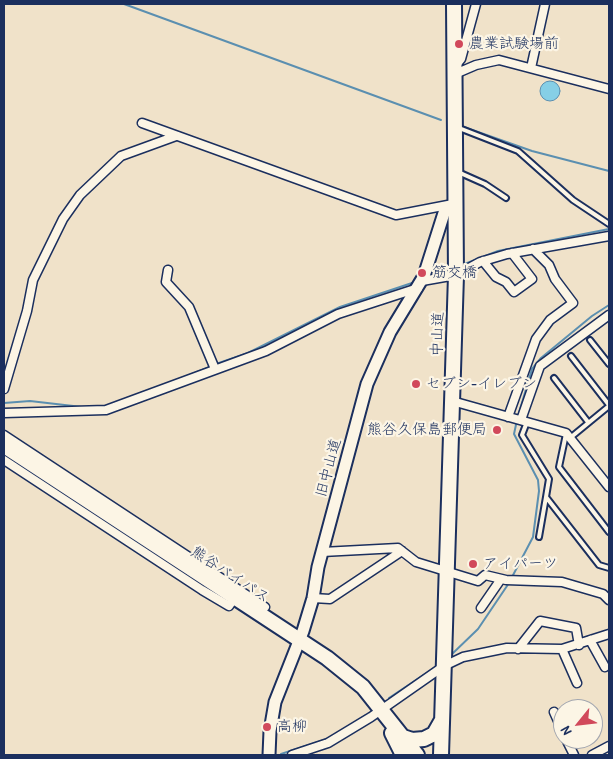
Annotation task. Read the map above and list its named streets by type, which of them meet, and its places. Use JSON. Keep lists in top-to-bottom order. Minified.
{"streets":{"highway":["中山道","熊谷バイパス"],"main road":["旧中山道"]},"crossings":[["中山道","旧中山道"],["旧中山道","熊谷バイパス"]],"places":["農業試験場前","筋交橋","セブン-イレブン","熊谷久保島郵便局","アイパーツ","高柳"],"north":"bottom left"}
